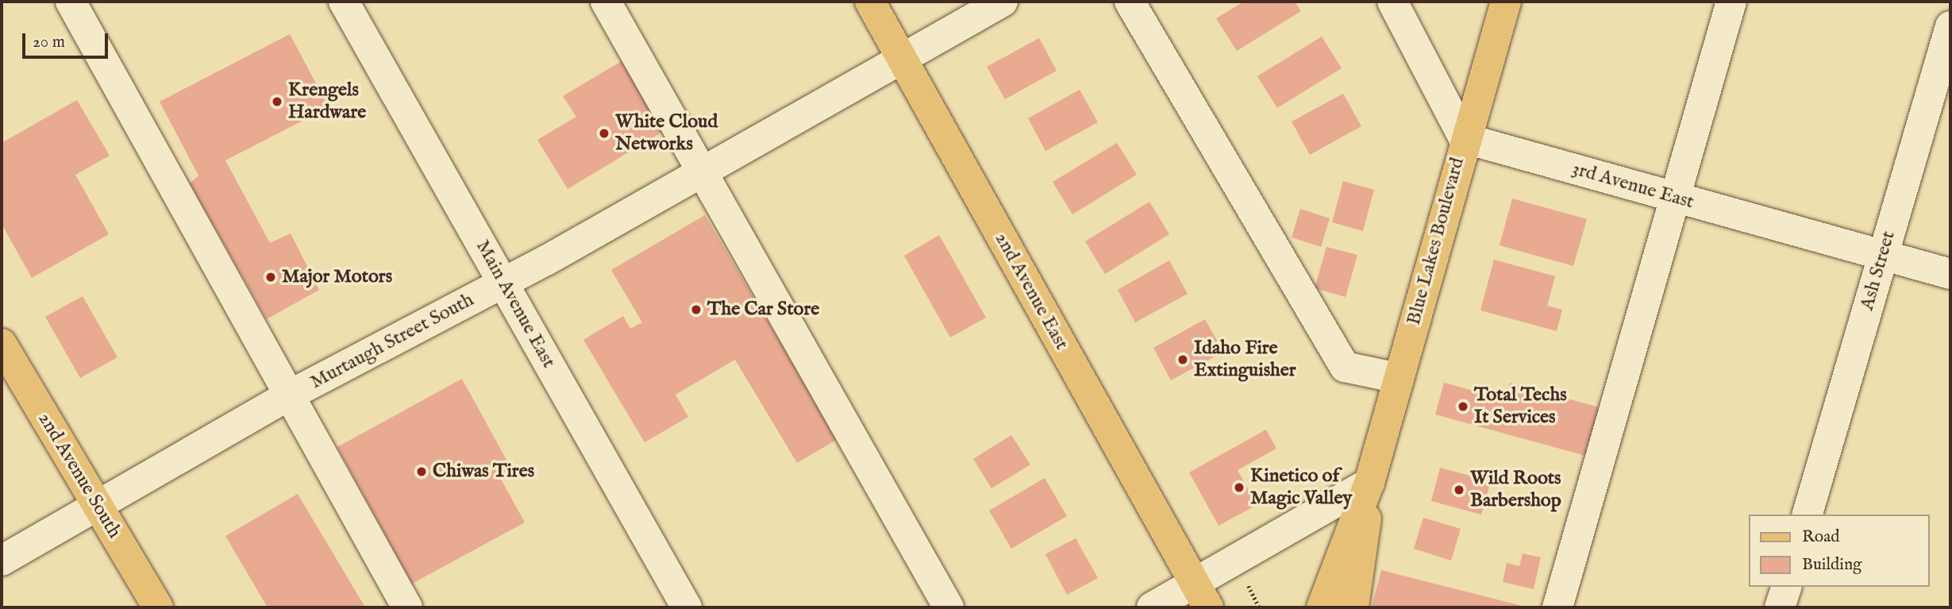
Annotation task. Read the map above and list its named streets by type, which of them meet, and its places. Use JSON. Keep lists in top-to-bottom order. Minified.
{"streets":{"main road":["Blue Lakes Boulevard","2nd Avenue East","2nd Avenue South"],"street":["3rd Avenue East","Ash Street","Main Avenue East","Murtaugh Street South"]},"crossings":[["3rd Avenue East","Blue Lakes Boulevard"],["3rd Avenue East","Ash Street"],["2nd Avenue East","Murtaugh Street South"],["Main Avenue East","Murtaugh Street South"],["Murtaugh Street South","2nd Avenue South"]],"places":["Krengels Hardware","White Cloud Networks","Major Motors","The Car Store","Idaho Fire Extinguisher","Total Techs It Services","Chiwas Tires","Kinetico of Magic Valley","Wild Roots Barbershop"],"legend":["Road","Building"],"scale_bar":"20 m"}
